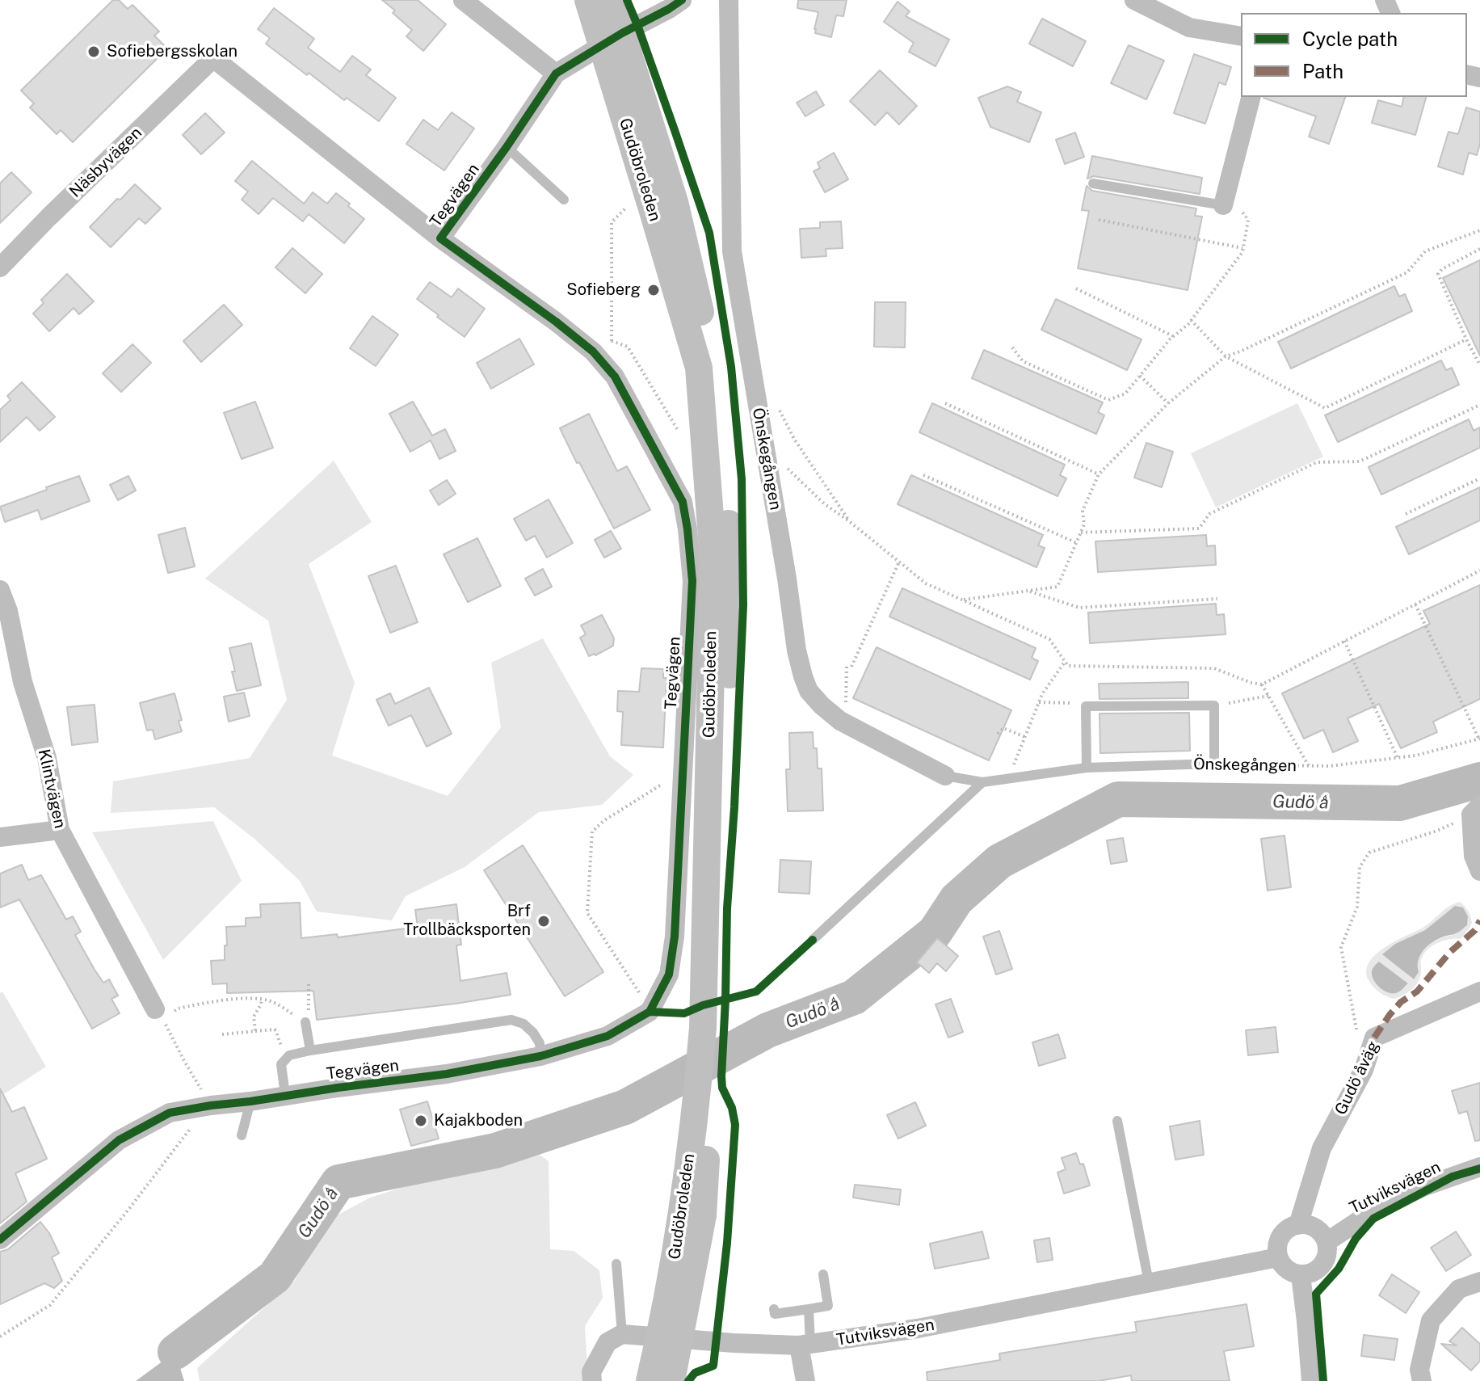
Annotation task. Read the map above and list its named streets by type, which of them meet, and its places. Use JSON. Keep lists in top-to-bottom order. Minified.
{"streets":{"main road":["Gudöbroleden"],"street":["Näsbyvägen","Tegvägen","Önskegången","Klintvägen","Gudö åväg","Tutviksvägen"]},"crossings":[["Näsbyvägen","Tegvägen"],["Gudöbroleden","Tegvägen"],["Gudöbroleden","Tutviksvägen"],["Gudö åväg","Tutviksvägen"]],"water":["Gudö å"],"places":["Sofiebergsskolan","Sofieberg","Brf Trollbäcksporten","Kajakboden"],"legend":["Cycle path","Path"]}
